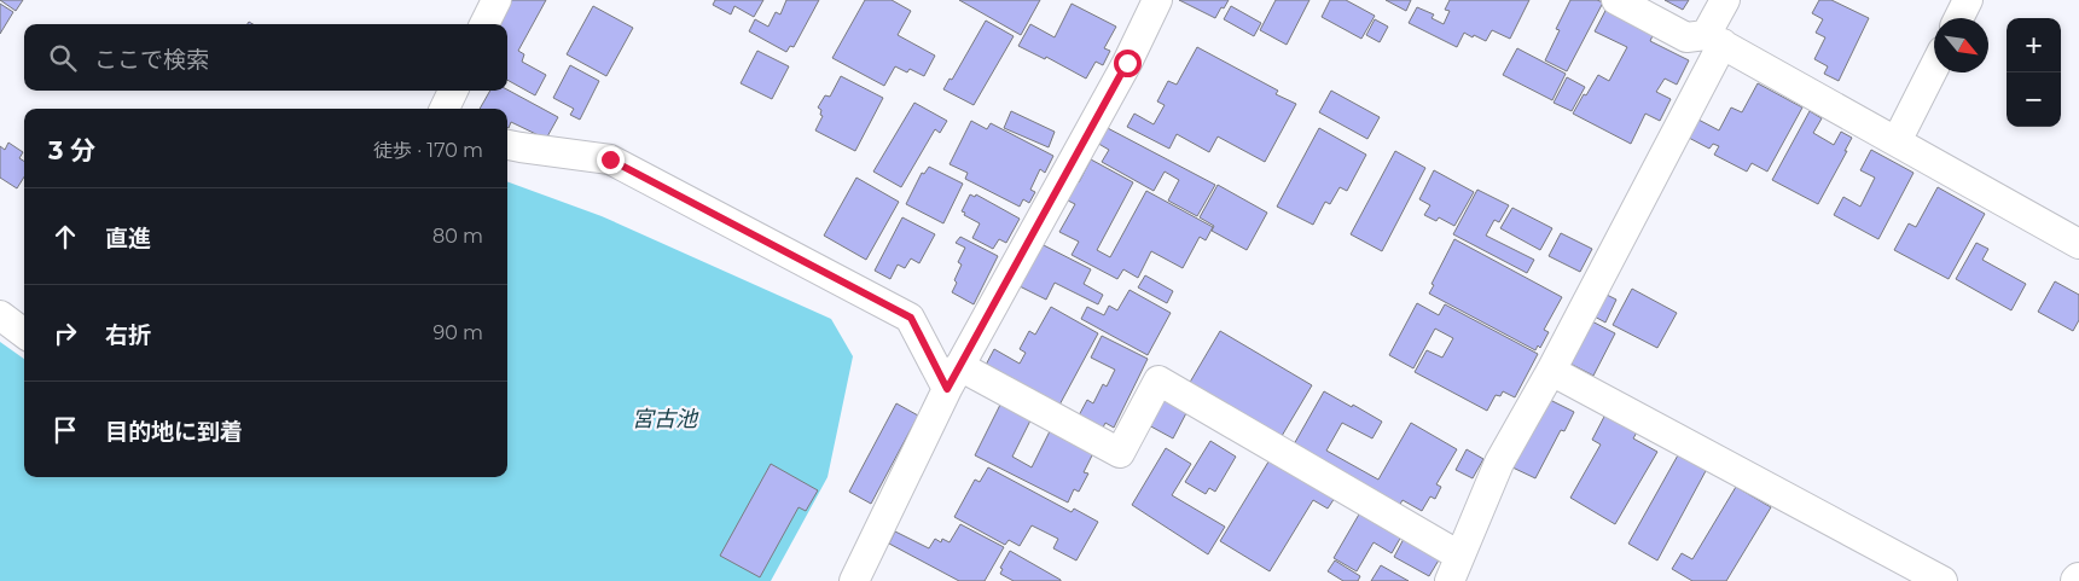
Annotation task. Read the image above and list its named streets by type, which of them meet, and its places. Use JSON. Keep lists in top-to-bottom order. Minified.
{"water":["宮古池"],"north":"bottom right","page":{"map_buttons":["+","−"],"search":"ここで検索","heading":["3 分","徒歩 · 170 m"],"list":[["直進","80 m"],["右折","90 m"],"目的地に到着"]}}
